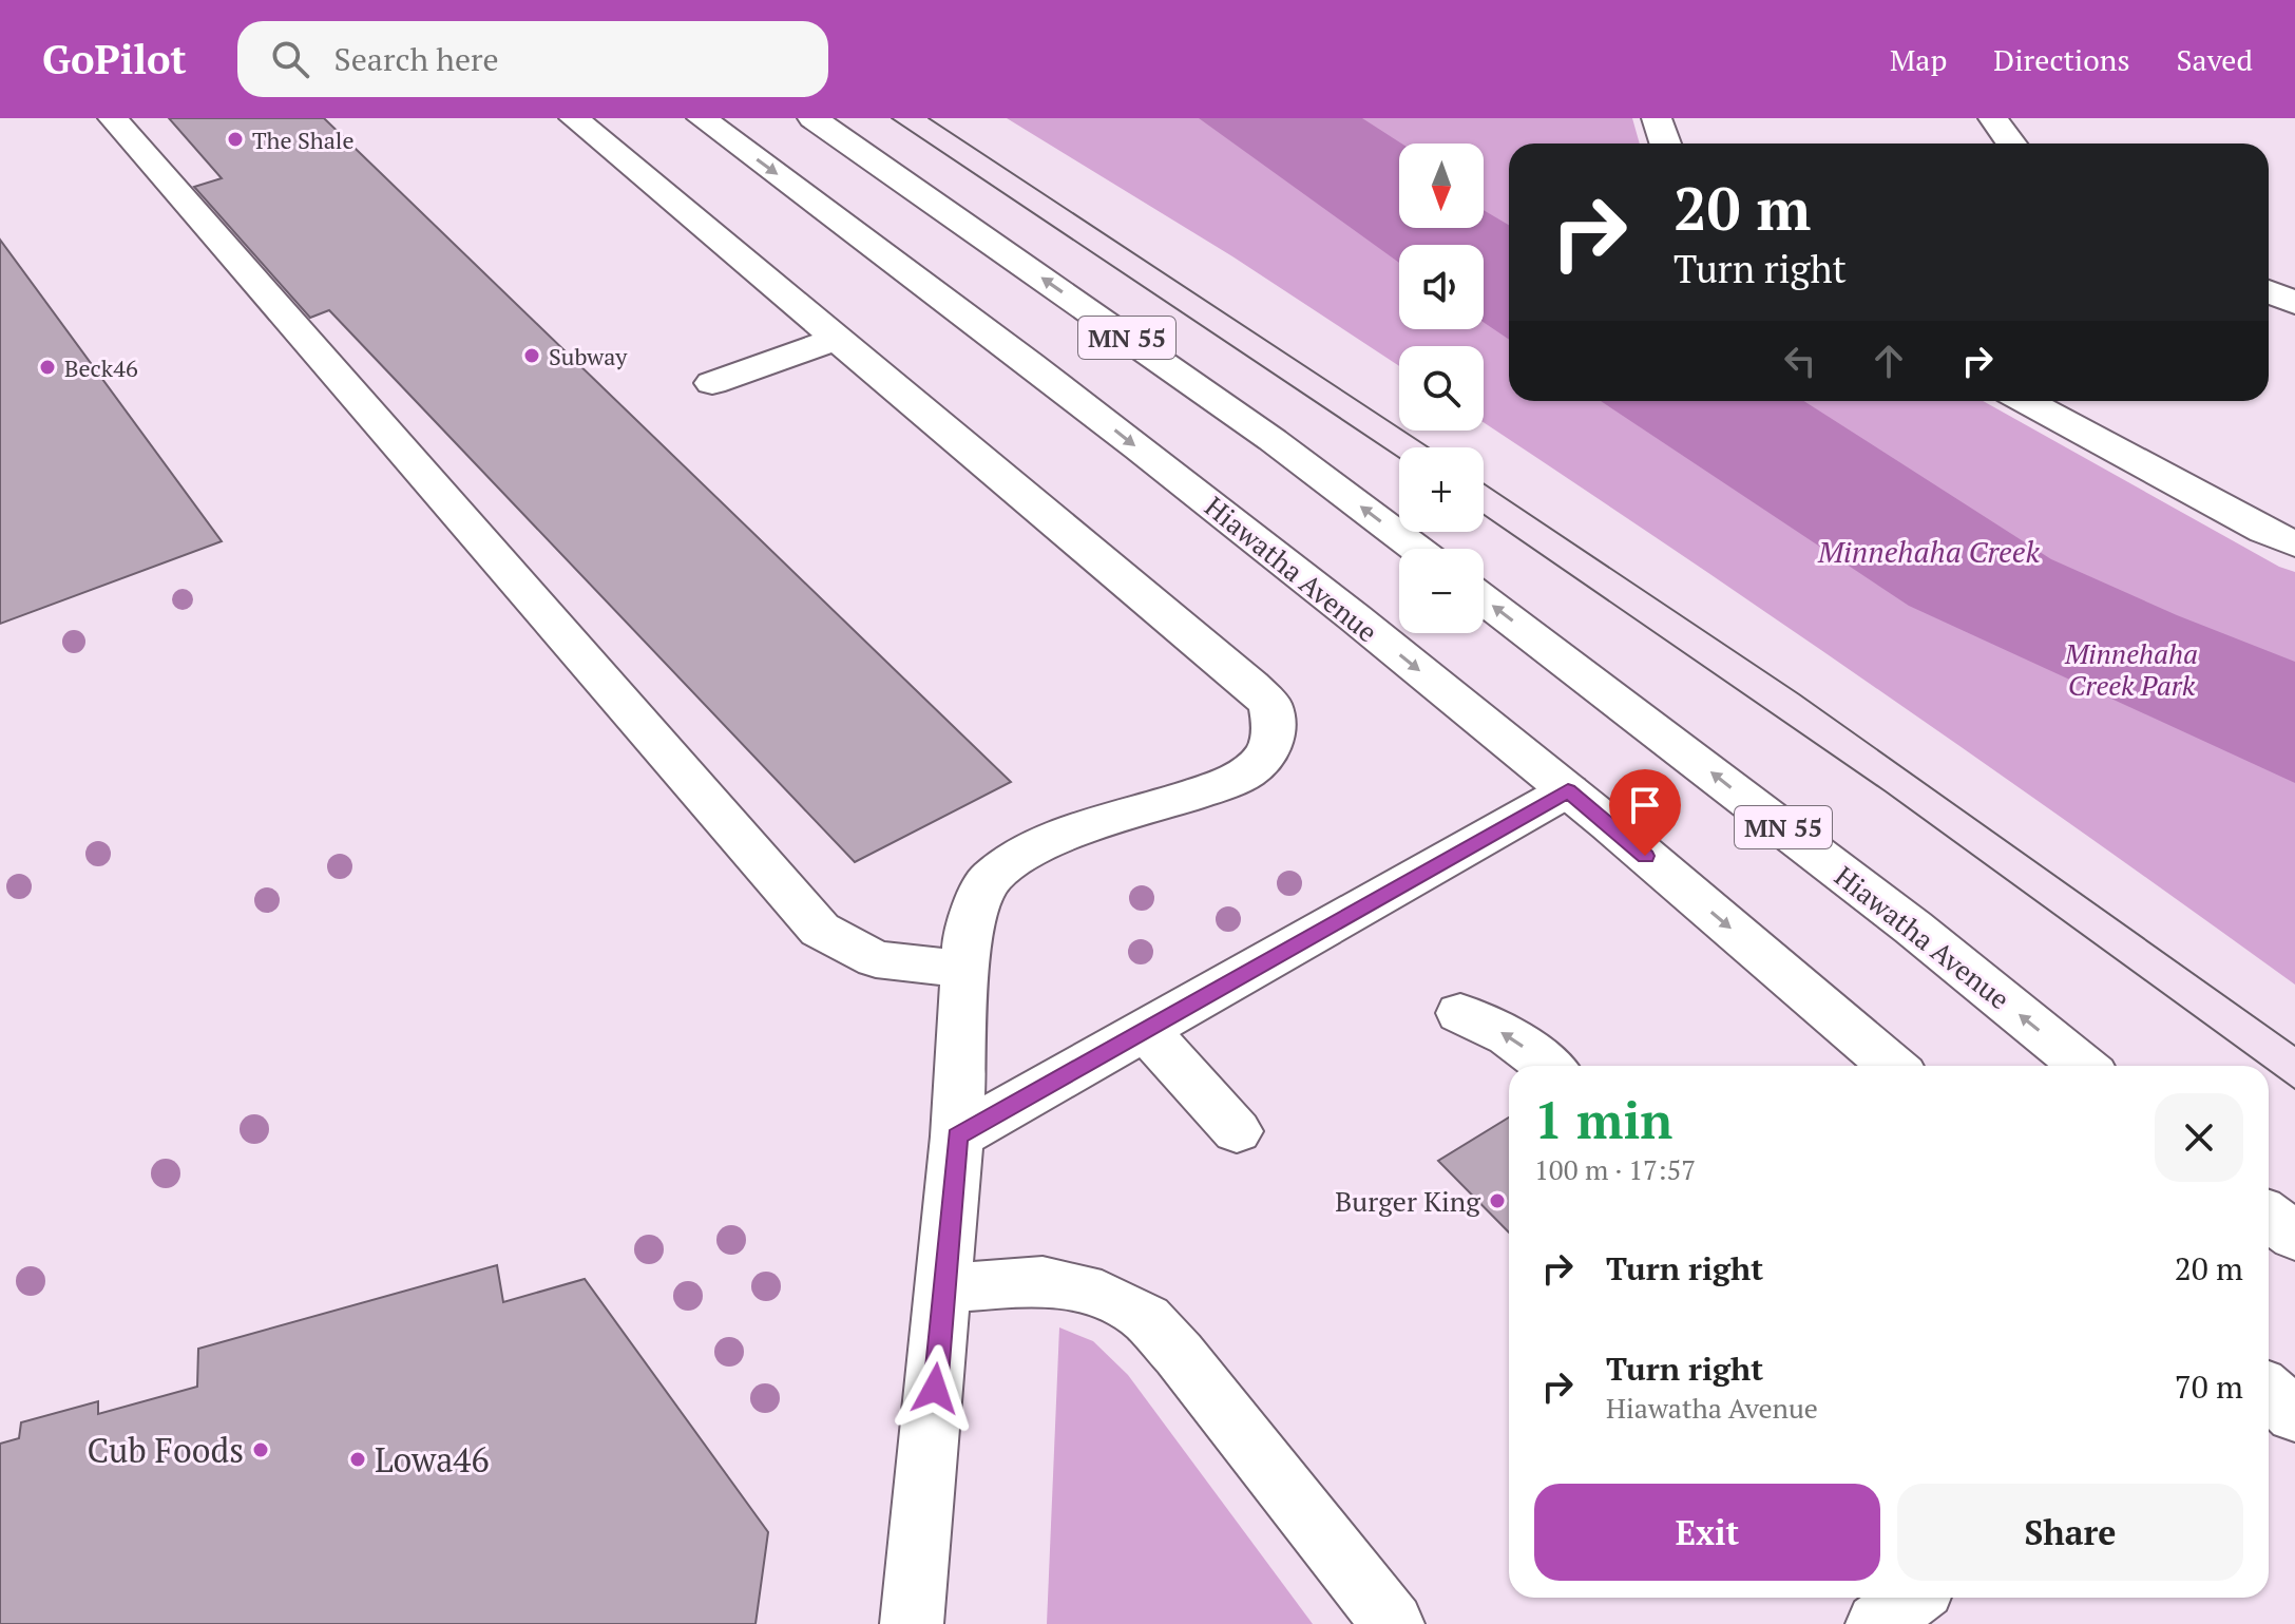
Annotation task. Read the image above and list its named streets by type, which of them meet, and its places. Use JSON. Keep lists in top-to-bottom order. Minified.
{"streets":{"main road":["MN 55","Hiawatha Avenue"]},"water":["Minnehaha Creek"],"parks":["Minnehaha Creek Park"],"places":["The Shale","Subway","Beck46","Burger King","Cub Foods","Lowa46"],"north":"bottom","page":{"header":"GoPilot","search":"Search here","nav":["Map","Directions","Saved"],"map_buttons":["+","−"],"turn":["20 m","Turn right"],"heading":["1 min","100 m · 17:57"],"list":[{"name":"Turn right","value":"20 m"},{"name":"Turn right","note":"Hiawatha Avenue","value":"70 m"}],"buttons":["Exit","Share"]}}
